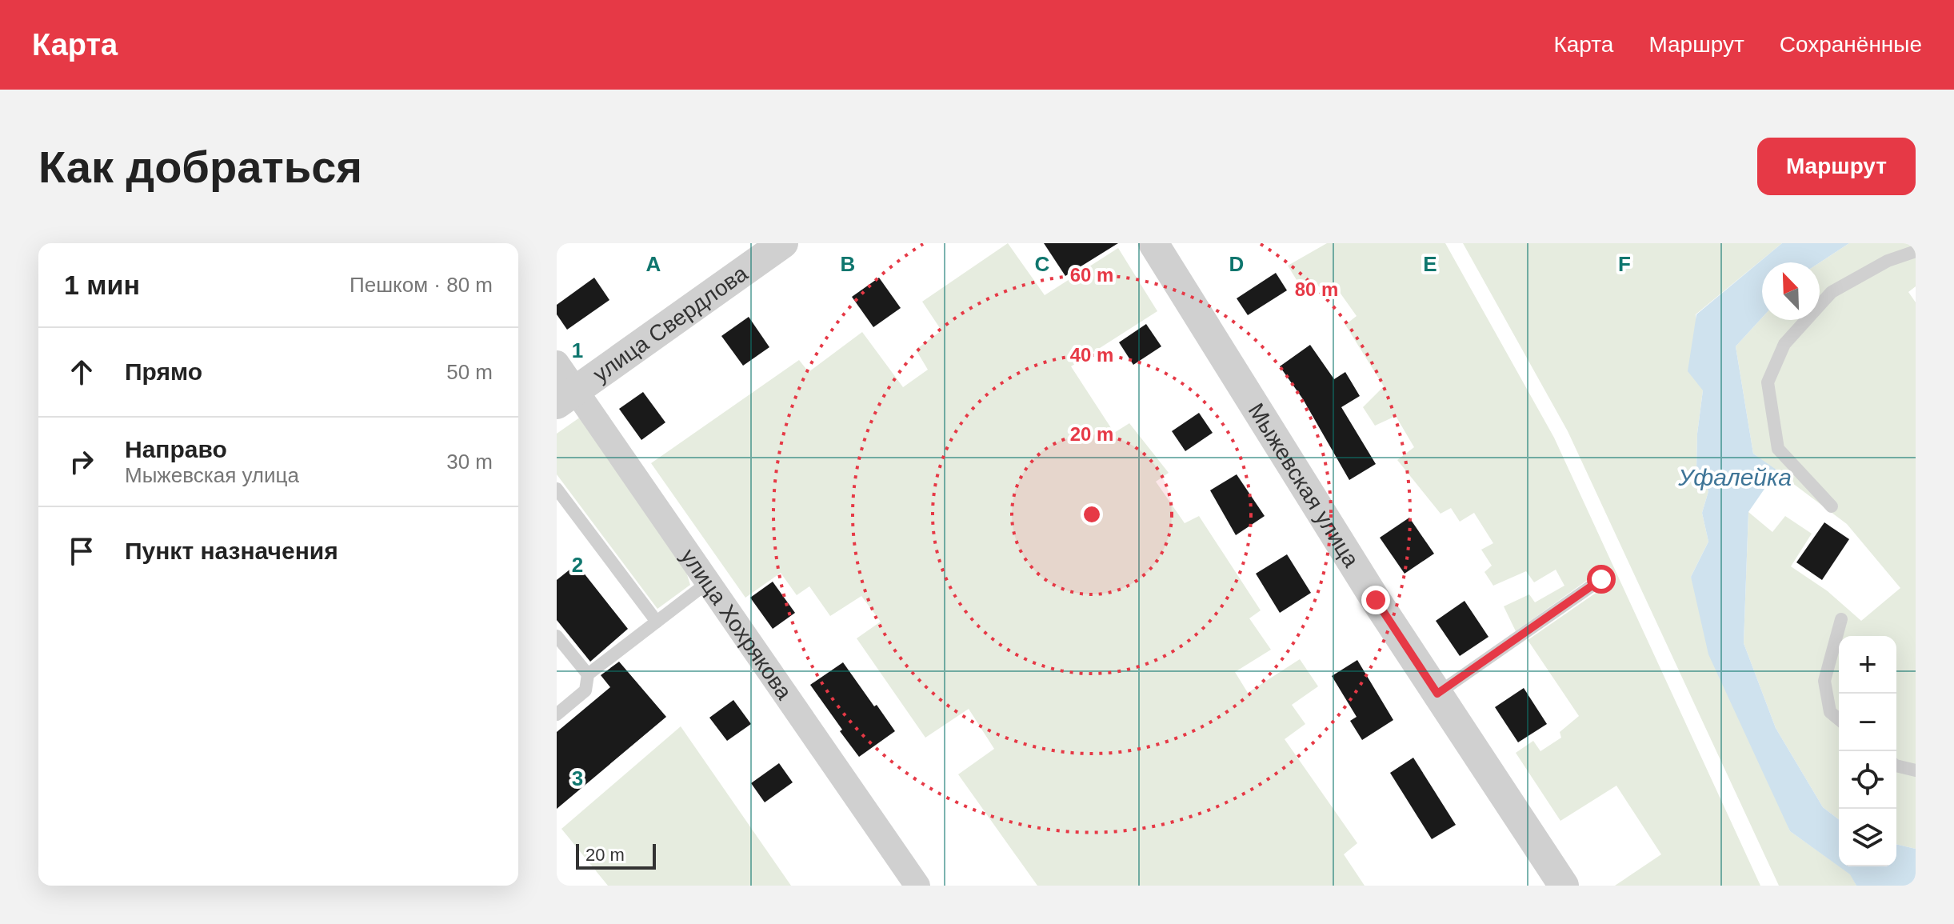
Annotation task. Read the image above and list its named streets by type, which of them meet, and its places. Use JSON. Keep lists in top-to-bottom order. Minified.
{"streets":{"street":["улица Свердлова","Мыжевская улица","улица Хохрякова"]},"crossings":[["улица Свердлова","улица Хохрякова"]],"water":["Уфалейка"],"scale_bar":"20 m","north":"top left","page":{"header":"Карта","nav":["Карта","Маршрут","Сохранённые"],"buttons":"Маршрут","title":"Как добраться","heading":["1 мин","Пешком · 80 m"],"list":[["Прямо","50 m"],["Направо","Мыжевская улица","30 m"],"Пункт назначения"],"map_buttons":["+","−"],"scale":"20 m"},"grid":{"columns":["A","B","C","D","E","F"],"rows":["1","2","3"]},"rings":["60 m","80 m","40 m","20 m"]}
